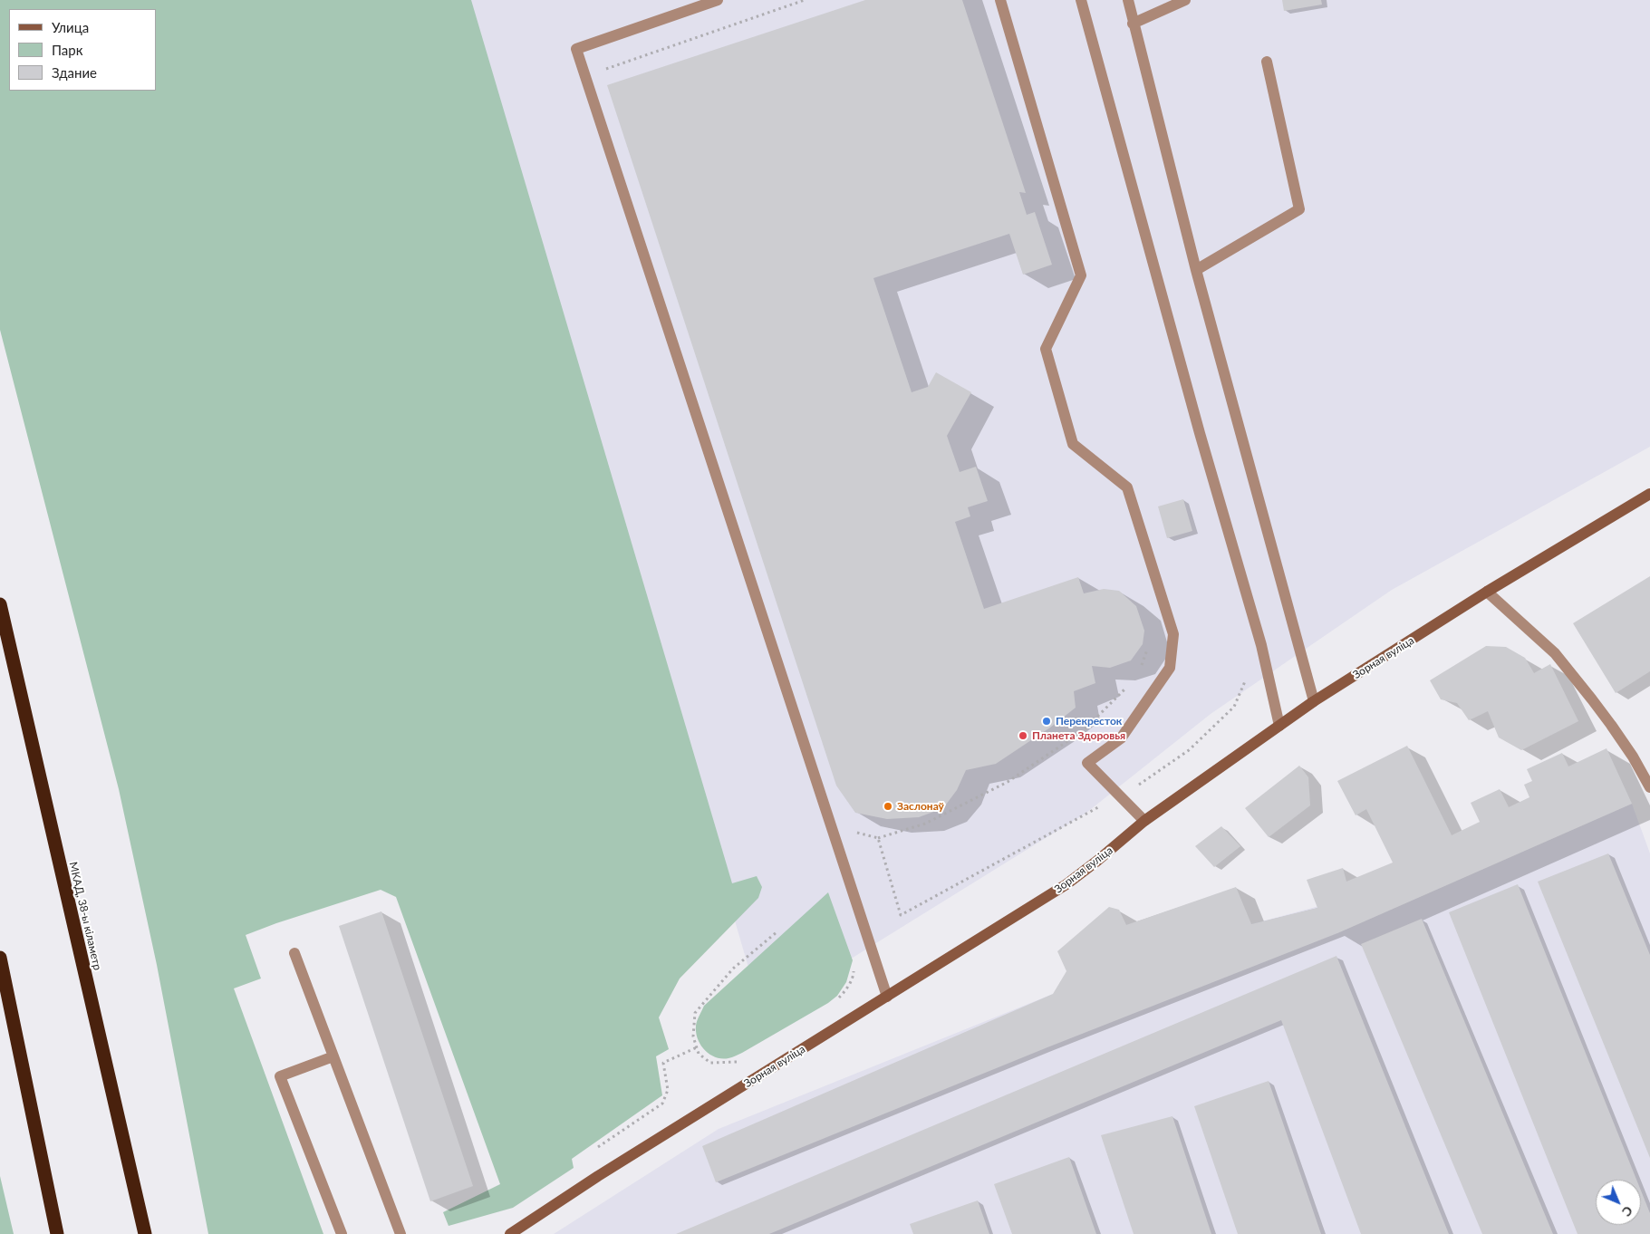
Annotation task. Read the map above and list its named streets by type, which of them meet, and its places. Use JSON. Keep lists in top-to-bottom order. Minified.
{"streets":{"highway":["МКАД, 38-ы кіламетр"],"street":["Зорная вуліца"]},"places":["Перекресток","Планета Здоровья","Заслонаў"],"legend":["Улица","Парк","Здание"],"north":"bottom right"}
